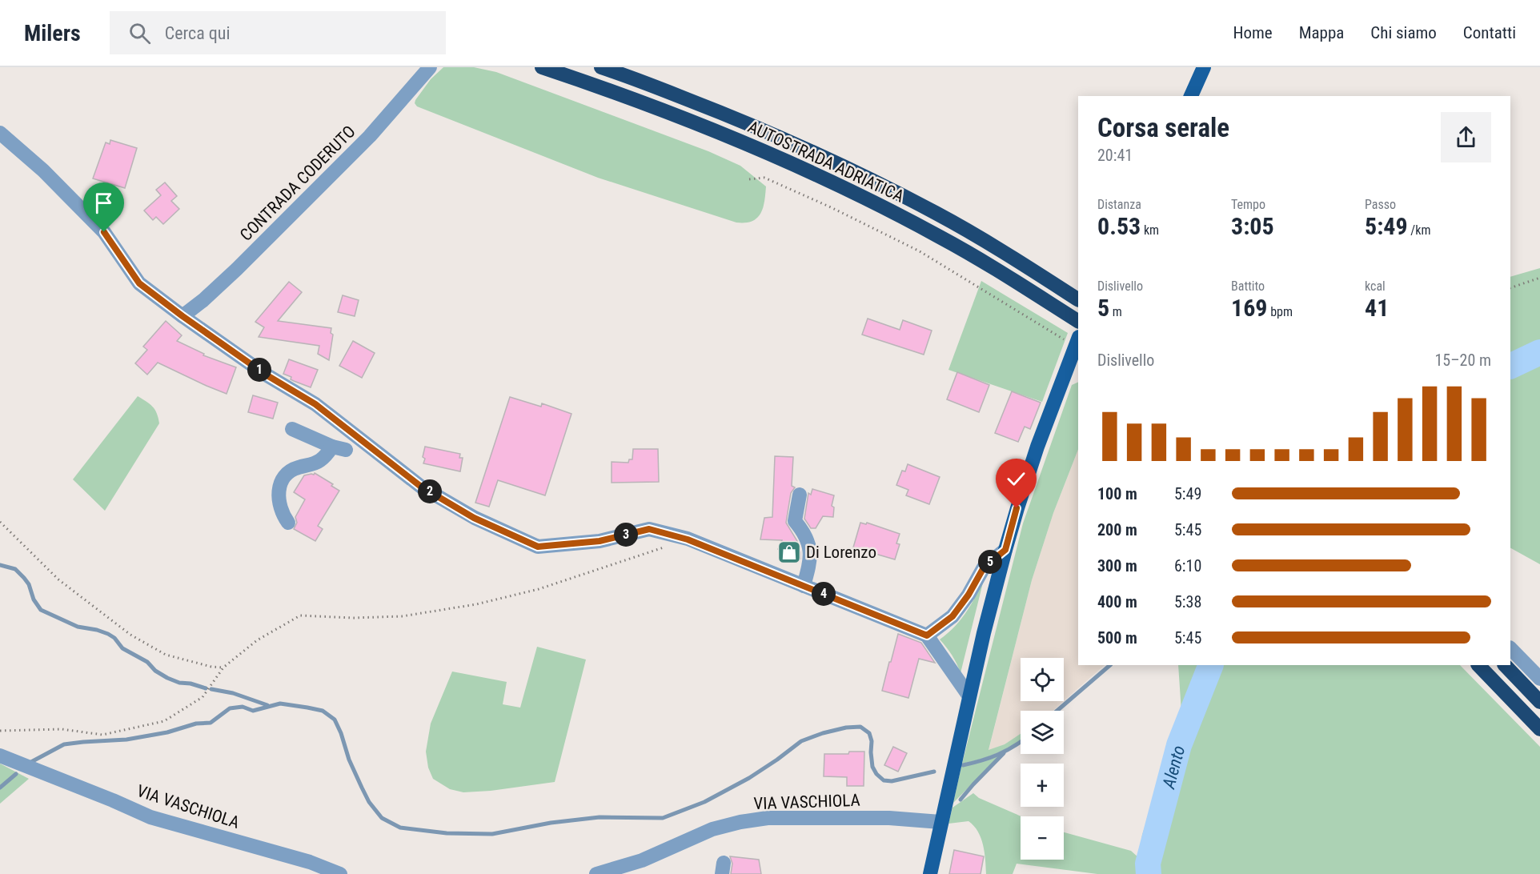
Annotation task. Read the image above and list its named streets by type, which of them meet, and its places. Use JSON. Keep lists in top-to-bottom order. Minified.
{"streets":{"highway":["AUTOSTRADA ADRIATICA"],"street":["CONTRADA CODERUTO","VIA VASCHIOLA"]},"water":["Alento"],"places":{"shop":["Di Lorenzo"]},"page":{"header":"Milers","search":"Cerca qui","nav":["Home","Mappa","Chi siamo","Contatti"],"heading":["Corsa serale","20:41"],"stats":[["Distanza","0.53 km"],["Tempo","3:05"],["Passo","5:49 /km"],["Dislivello","5 m"],["Battito","169 bpm"],["kcal","41"]],"chart":["Dislivello","15–20 m"],"pins":["1","2","3","5","4"],"list":[{"name":"100 m","note":"5:49"},{"name":"200 m","note":"5:45"},{"name":"300 m","note":"6:10"},{"name":"400 m","note":"5:38"},{"name":"500 m","note":"5:45"}],"map_buttons":["+","−"]}}
